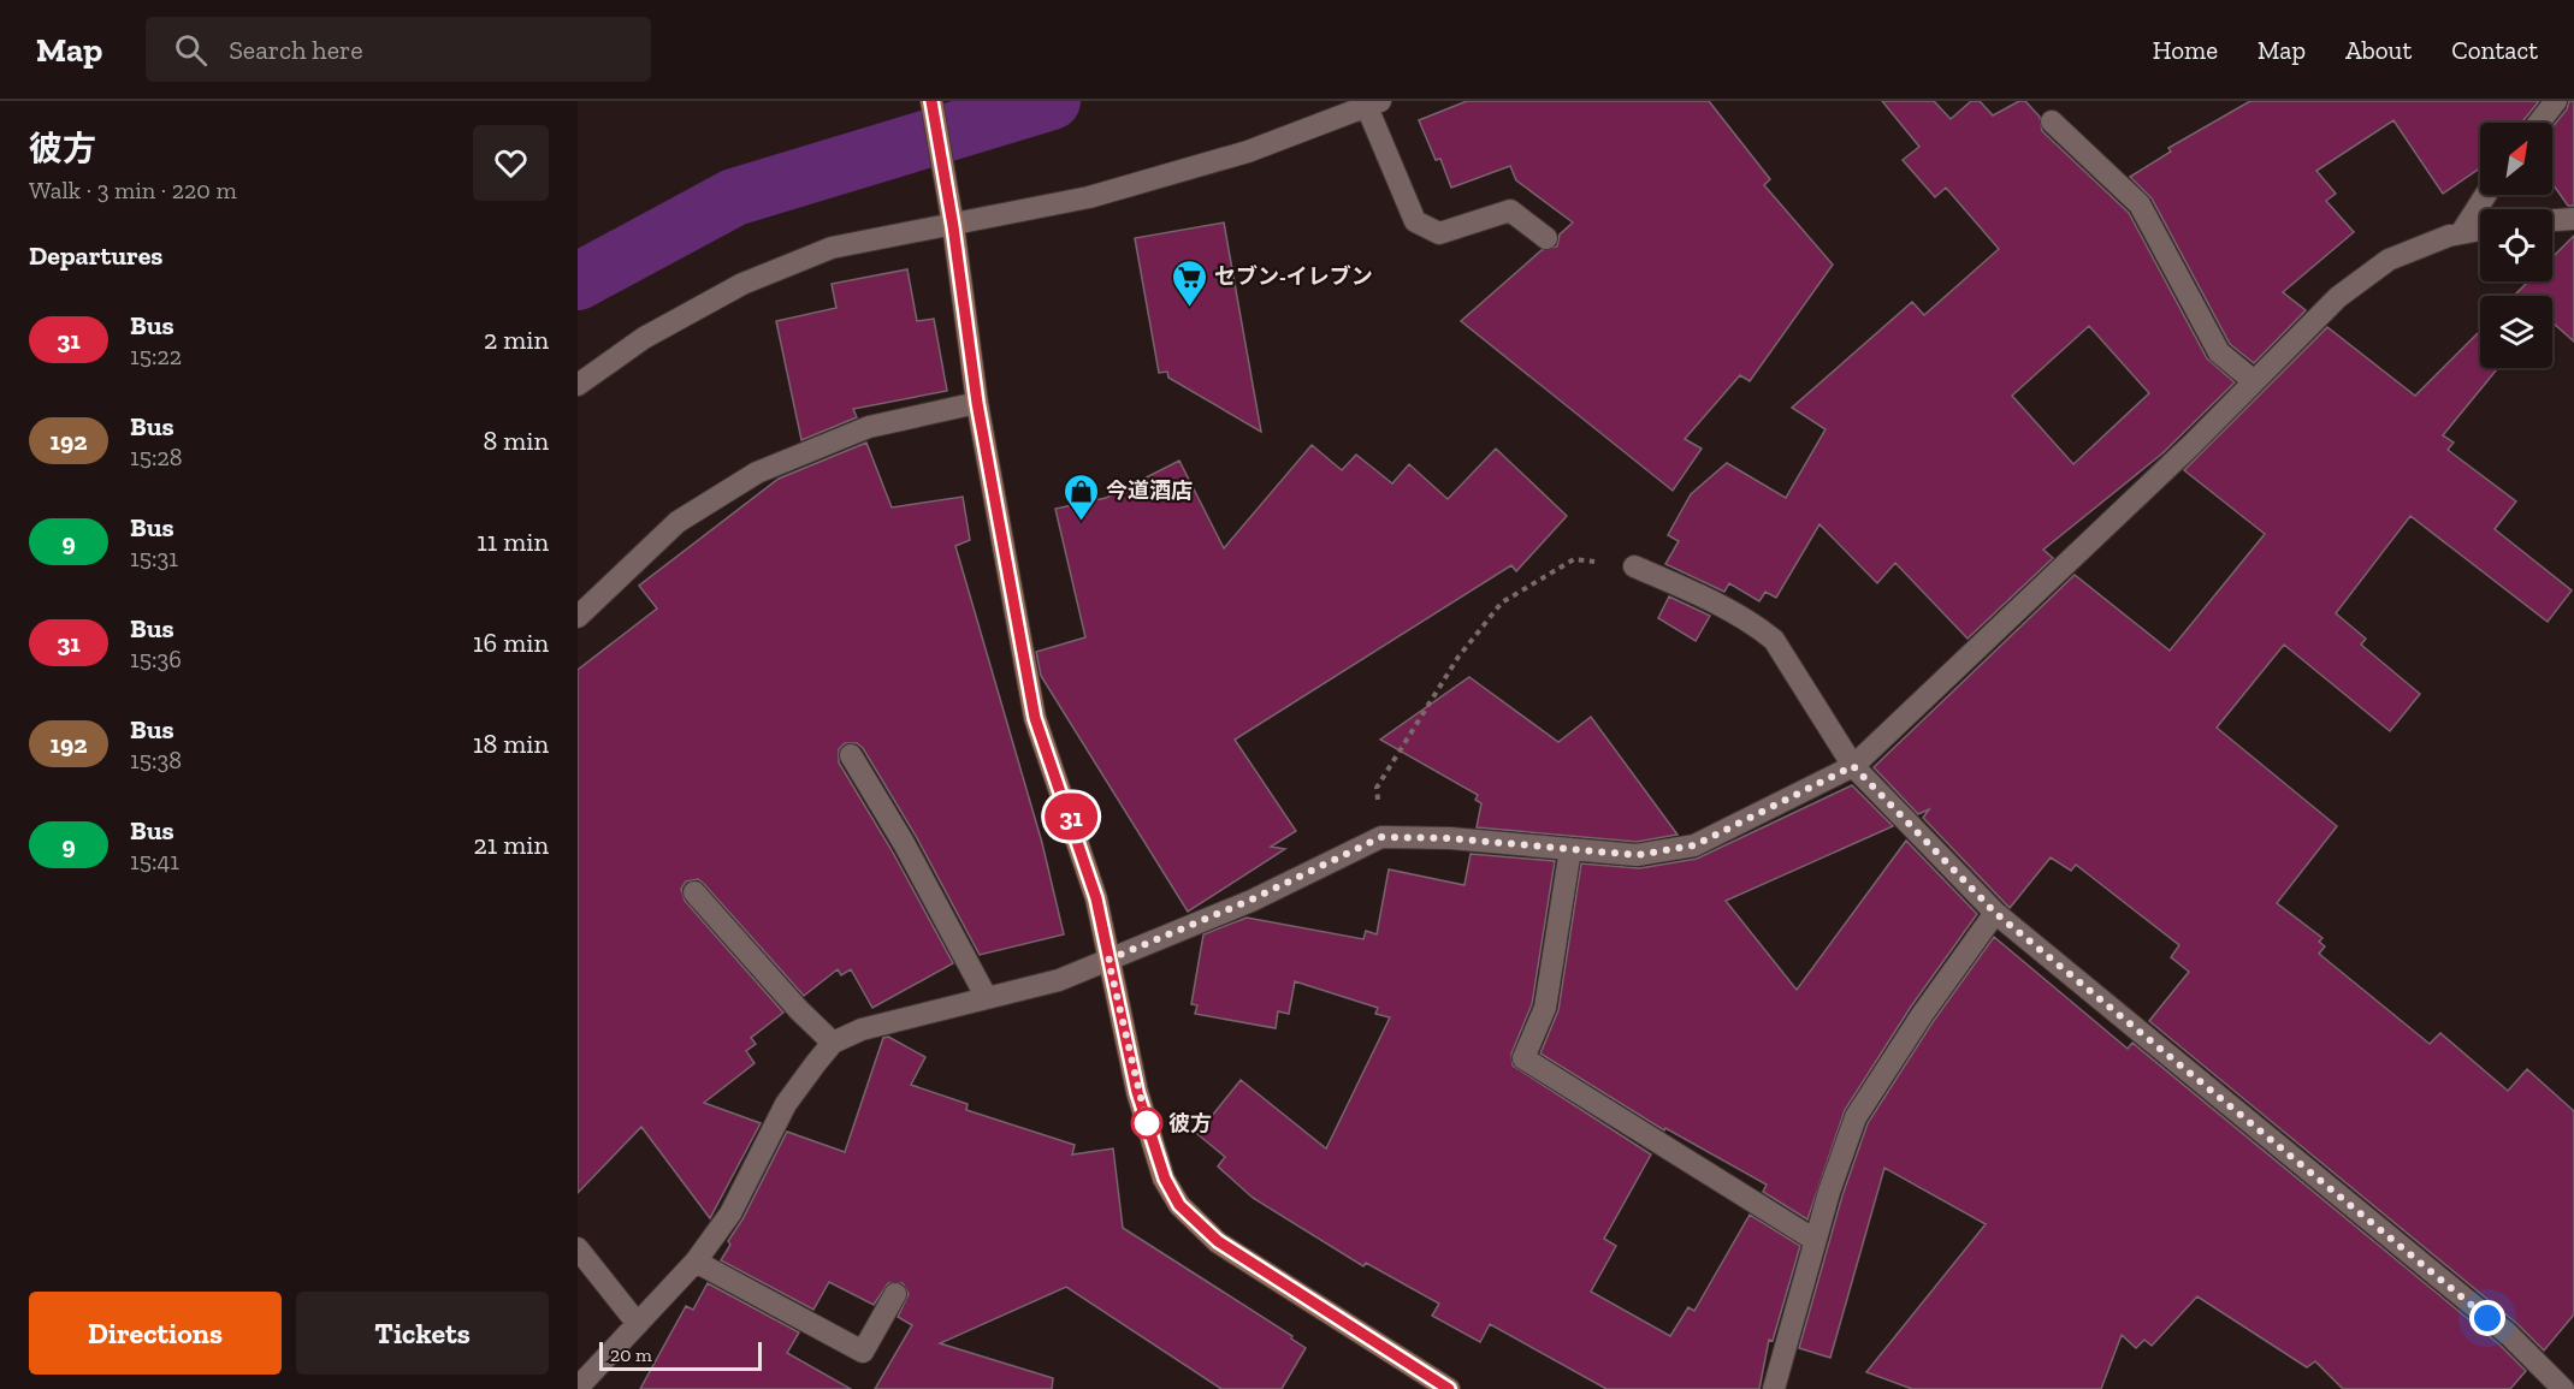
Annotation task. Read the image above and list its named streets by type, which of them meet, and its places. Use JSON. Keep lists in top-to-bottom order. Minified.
{"places":{"supermarket":["セブン-イレブン"],"shop":["今道酒店"],"other":["彼方"]},"lines":["bus line 31"],"scale_bar":"20 m","north":"top right","page":{"header":"Map","search":"Search here","nav":["Home","Map","About","Contact"],"heading":[["彼方","Walk · 3 min · 220 m"],"Departures"],"on_map":"31","list":[{"mark":"31","name":"Bus","note":"15:22","value":"2 min"},{"mark":"192","name":"Bus","note":"15:28","value":"8 min"},{"mark":"9","name":"Bus","note":"15:31","value":"11 min"},{"mark":"31","name":"Bus","note":"15:36","value":"16 min"},{"mark":"192","name":"Bus","note":"15:38","value":"18 min"},{"mark":"9","name":"Bus","note":"15:41","value":"21 min"}],"buttons":["Directions","Tickets"],"scale":"20 m"}}
